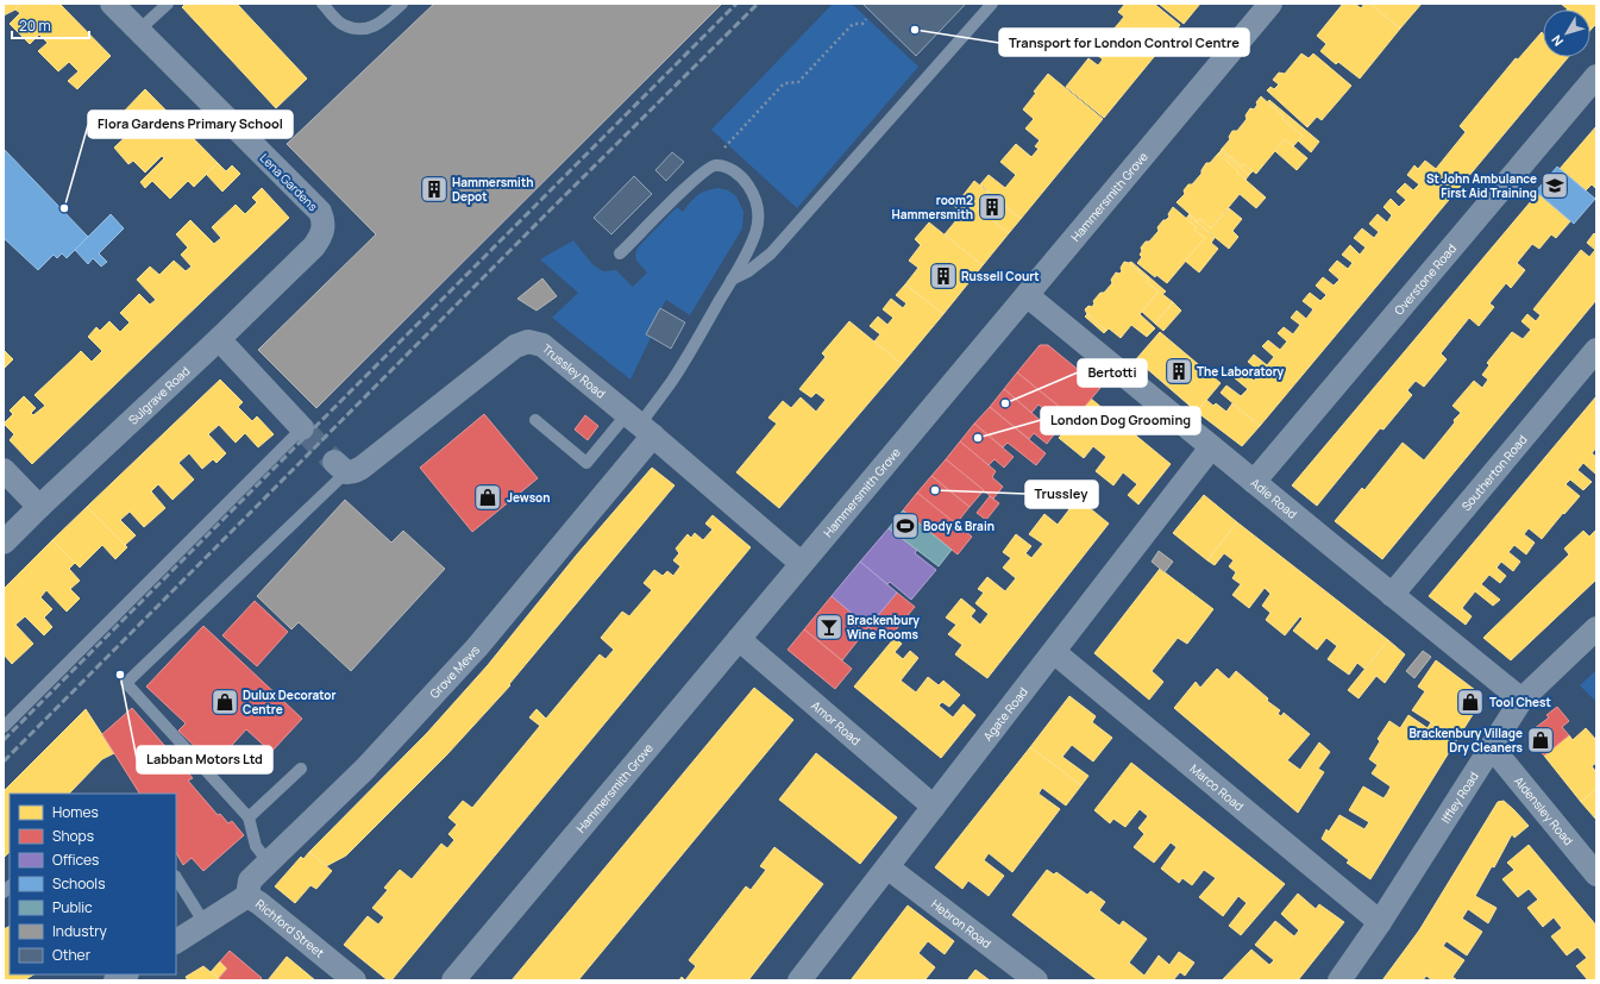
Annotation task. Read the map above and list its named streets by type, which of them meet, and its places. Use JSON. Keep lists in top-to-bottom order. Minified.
{"streets":{"street":["Lena Gardens","Hammersmith Grove","Overstone Road","Trussley Road","Sulgrave Road","Southerton Road","Adie Road","Grove Mews","Agate Road","Amor Road","Marco Road","Iffley Road","Aldensley Road","Hebron Road","Richford Street"]},"crossings":[["Lena Gardens","Sulgrave Road"],["Hammersmith Grove","Trussley Road"],["Hammersmith Grove","Adie Road"],["Hammersmith Grove","Amor Road"],["Overstone Road","Adie Road"],["Trussley Road","Grove Mews"],["Southerton Road","Adie Road"],["Adie Road","Agate Road"],["Adie Road","Iffley Road"],["Grove Mews","Richford Street"],["Agate Road","Amor Road"],["Agate Road","Marco Road"],["Agate Road","Hebron Road"],["Marco Road","Iffley Road"],["Iffley Road","Aldensley Road"]],"places":{"other":["Transport for London Control Centre","Flora Gardens Primary School","Bertotti","London Dog Grooming","Trussley","Labban Motors Ltd"],"school or university":["St John Ambulance First Aid Training"],"building":["Hammersmith Depot","room2 Hammersmith","Russell Court","The Laboratory"],"shop":["Jewson","Dulux Decorator Centre","Tool Chest","Brackenbury Village Dry Cleaners"],"sports":["Body & Brain"],"bar":["Brackenbury Wine Rooms"]},"legend":["Homes","Shops","Offices","Schools","Public","Industry","Other"],"scale_bar":"20 m","north":"bottom left"}
